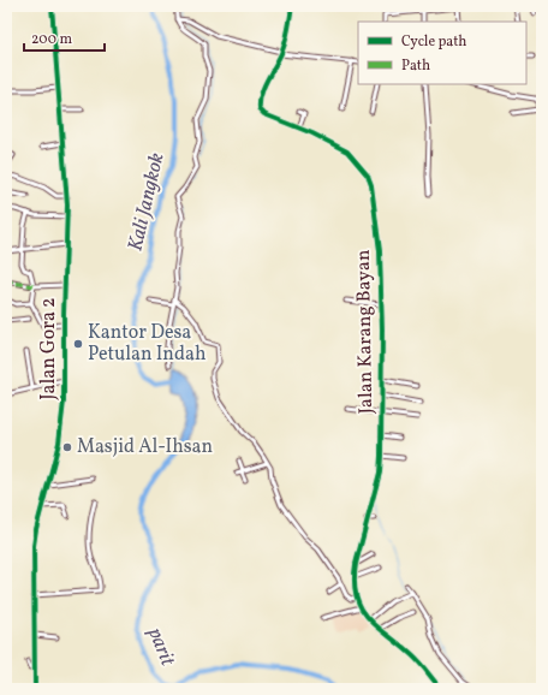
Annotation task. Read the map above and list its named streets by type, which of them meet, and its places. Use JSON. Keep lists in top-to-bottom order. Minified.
{"streets":{"street":["Jalan Karang Bayan","Jalan Gora 2"]},"water":["Kali Jangkok","parit"],"places":["Kantor Desa Petulan Indah","Masjid Al-Ihsan"],"legend":["Cycle path","Path"],"scale_bar":"200 m"}
